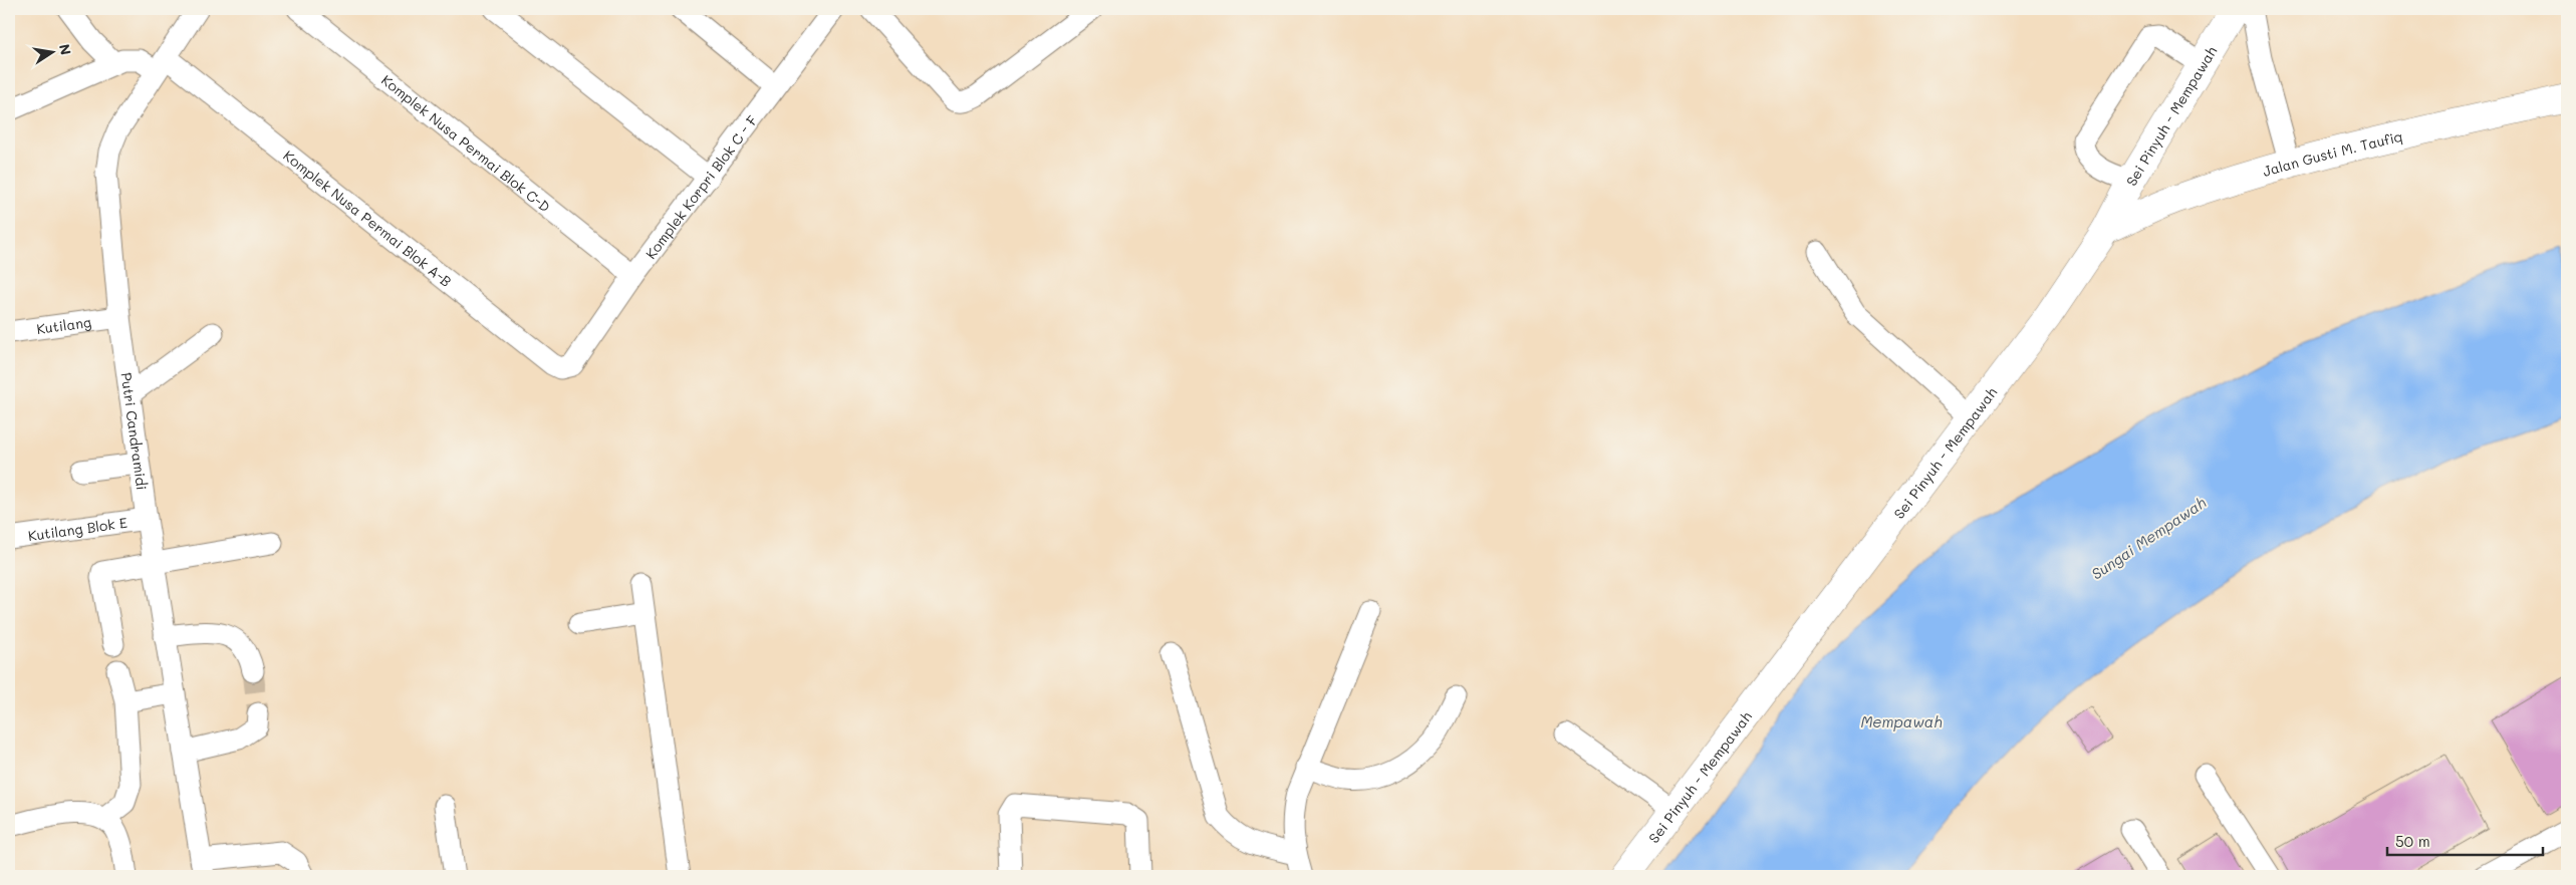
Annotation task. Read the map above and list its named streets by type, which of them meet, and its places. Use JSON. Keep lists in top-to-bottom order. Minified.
{"streets":{"main road":["Sei Pinyuh - Mempawah","Jalan Gusti M. Taufiq"],"street":["Komplek Nusa Permai Blok C-D","Komplek Korpri Blok C - F","Komplek Nusa Permai Blok A-B","Kutilang","Putri Candramidi","Kutilang Blok E"]},"crossings":[["Sei Pinyuh - Mempawah","Jalan Gusti M. Taufiq"],["Komplek Nusa Permai Blok C-D","Komplek Korpri Blok C - F"],["Komplek Korpri Blok C - F","Komplek Nusa Permai Blok A-B"],["Komplek Nusa Permai Blok A-B","Putri Candramidi"],["Kutilang","Putri Candramidi"],["Putri Candramidi","Kutilang Blok E"]],"water":["Sungai Mempawah","Mempawah"],"scale_bar":"50 m","north":"right"}
